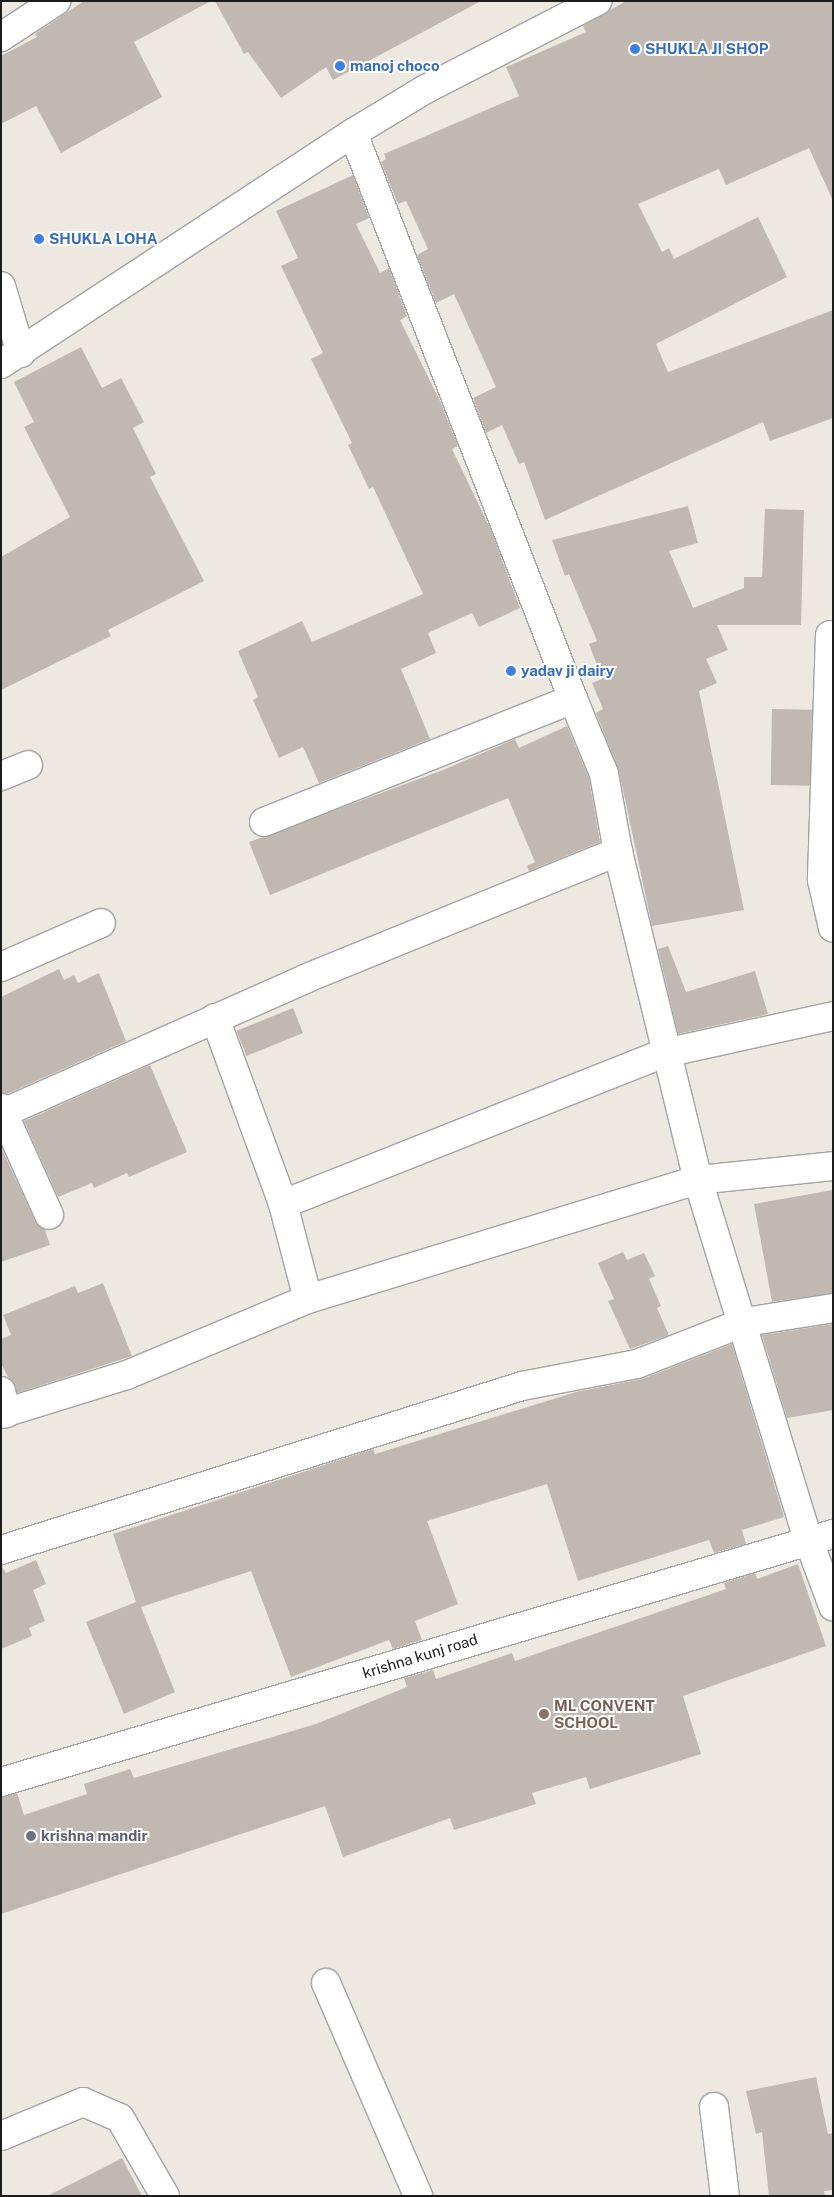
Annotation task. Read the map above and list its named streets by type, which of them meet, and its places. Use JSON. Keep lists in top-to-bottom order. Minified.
{"streets":{"street":["krishna kunj road"]},"places":["SHUKLA JI SHOP","manoj choco","SHUKLA LOHA","yadav ji dairy","ML CONVENT SCHOOL","krishna mandir"]}
